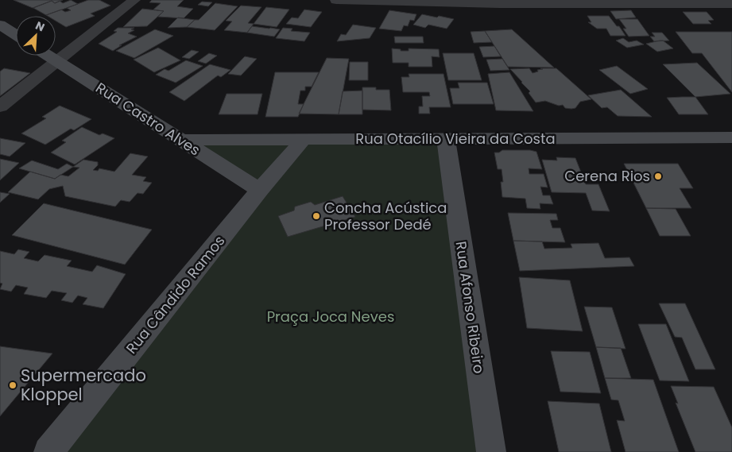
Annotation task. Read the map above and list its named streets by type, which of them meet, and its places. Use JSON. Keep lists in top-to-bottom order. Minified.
{"streets":{"main road":["Rua Castro Alves","Rua Otacílio Vieira da Costa","Rua Cândido Ramos","Rua Afonso Ribeiro"]},"crossings":[["Rua Castro Alves","Rua Otacílio Vieira da Costa"],["Rua Castro Alves","Rua Cândido Ramos"],["Rua Otacílio Vieira da Costa","Rua Cândido Ramos"],["Rua Otacílio Vieira da Costa","Rua Afonso Ribeiro"]],"parks":["Praça Joca Neves"],"places":["Cerena Rios","Concha Acústica Professor Dedé","Supermercado Kloppel"],"north":"top right"}
